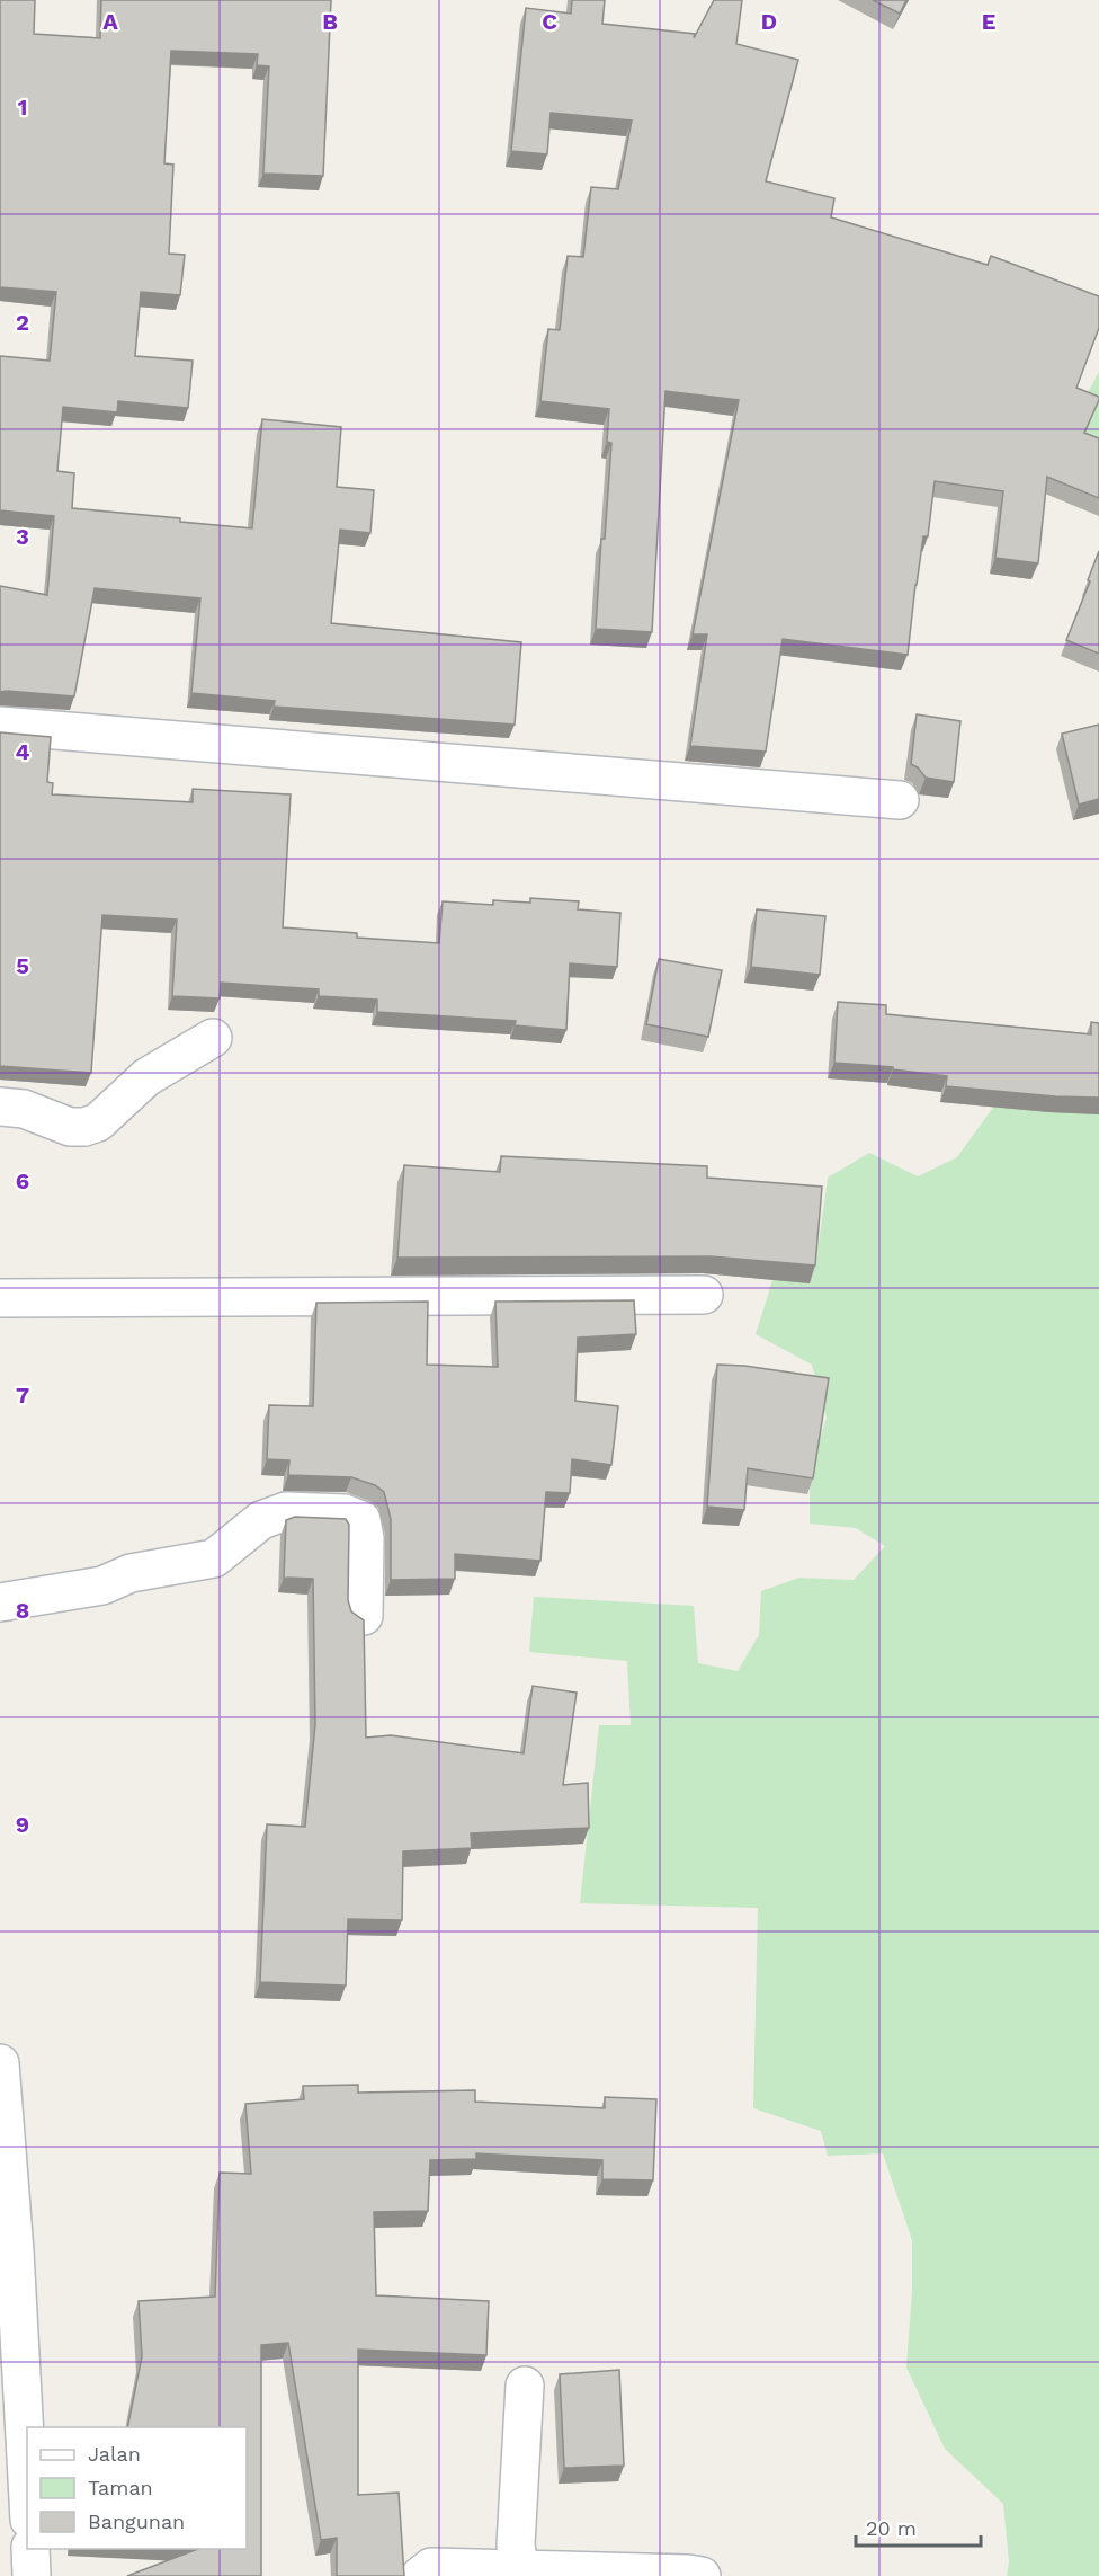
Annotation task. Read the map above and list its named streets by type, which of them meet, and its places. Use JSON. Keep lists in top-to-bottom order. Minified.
{"legend":["Jalan","Taman","Bangunan"],"scale_bar":"20 m","grid":{"columns":["A","B","C","D","E"],"rows":["1","2","3","4","5","6","7","8","9"]}}
